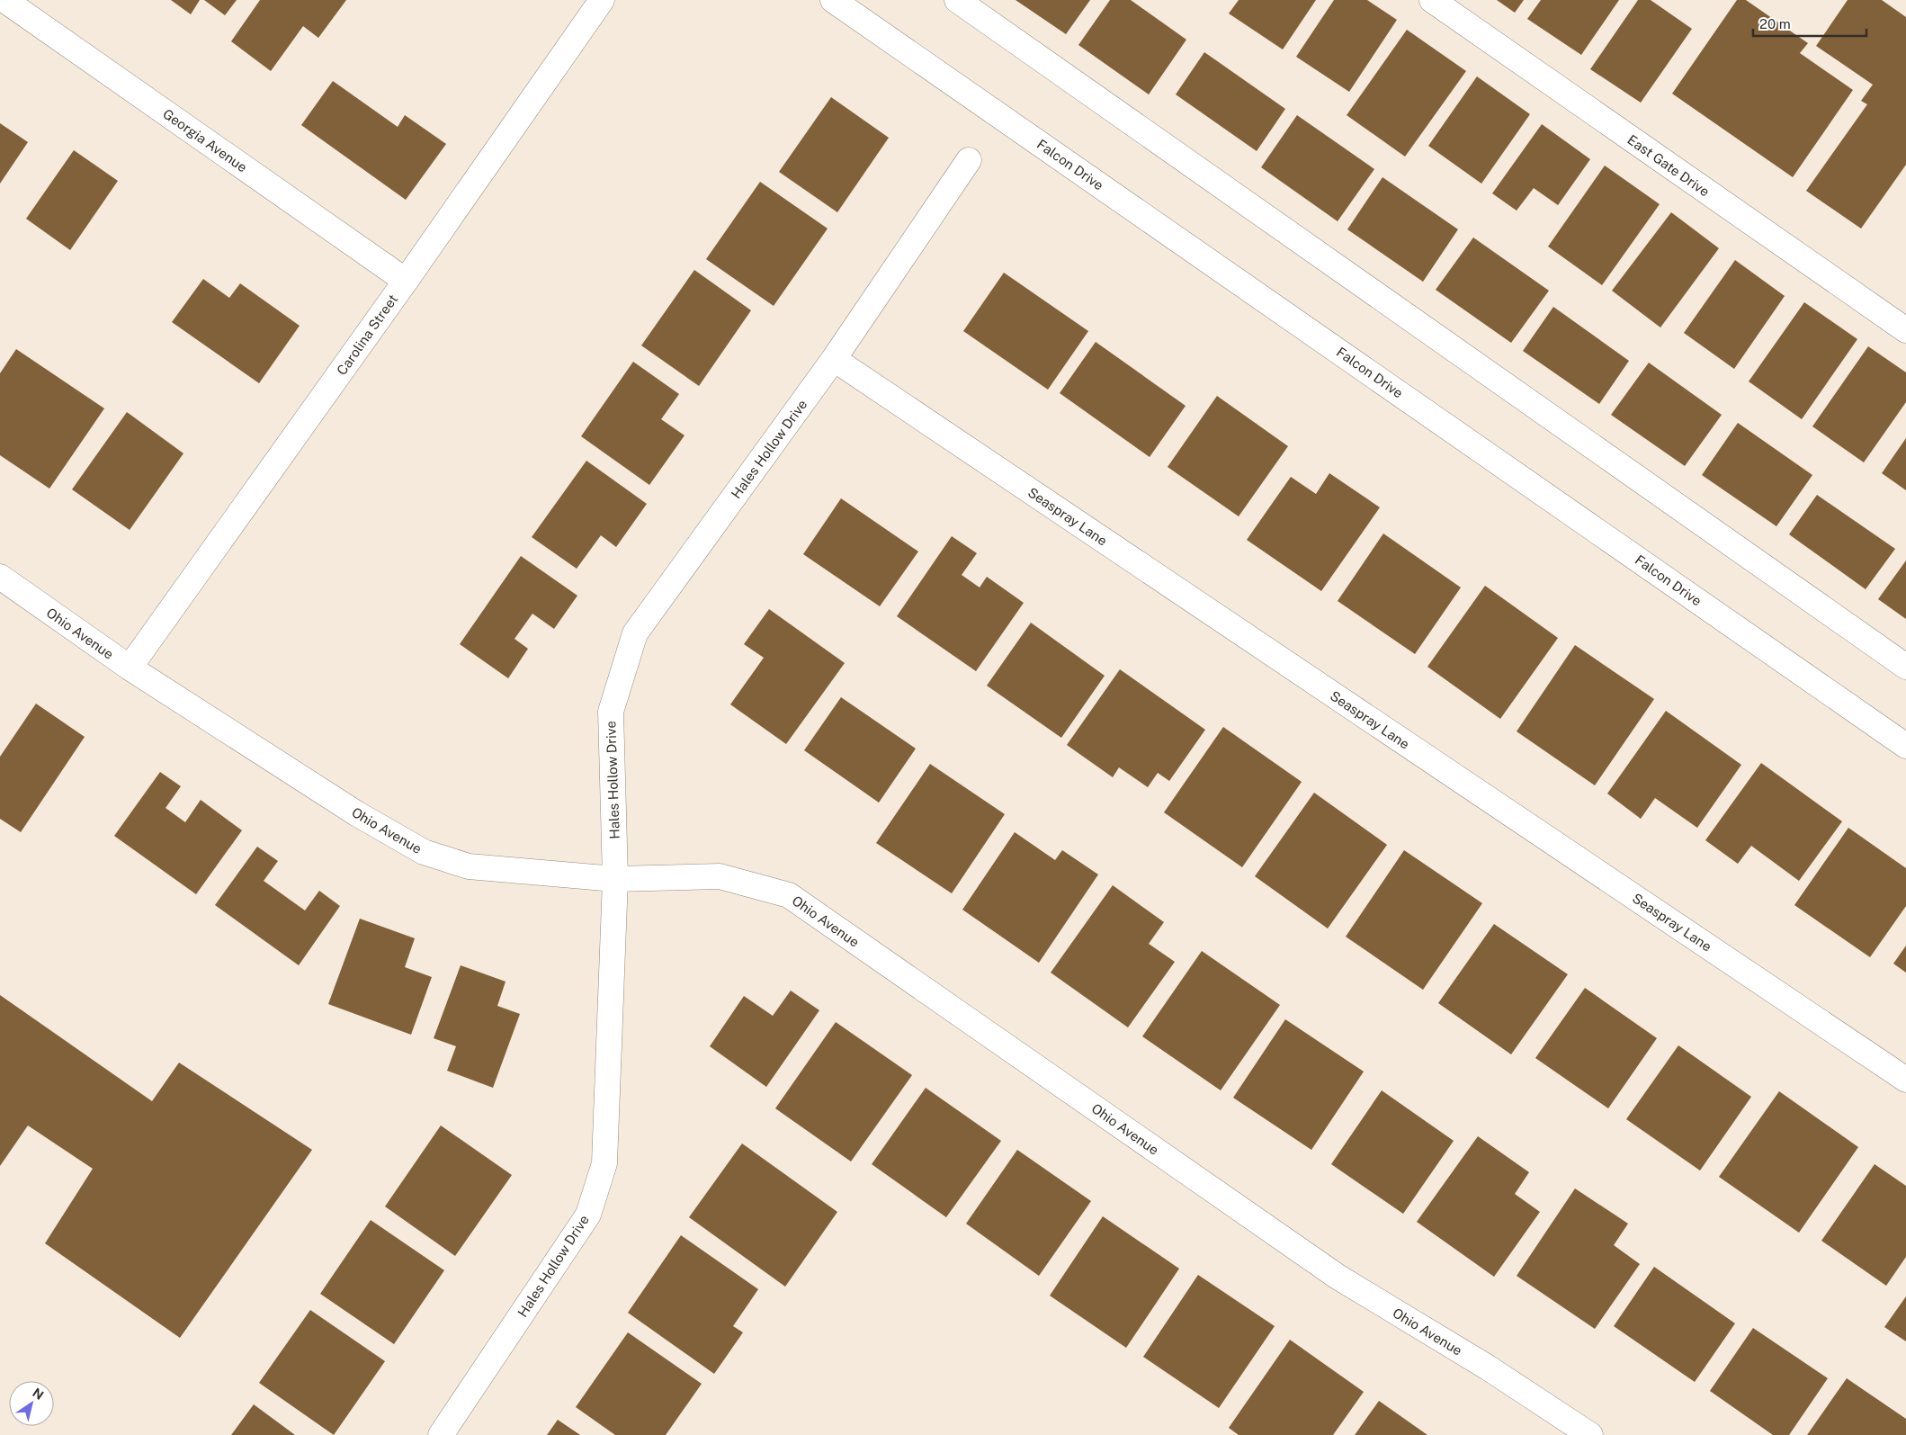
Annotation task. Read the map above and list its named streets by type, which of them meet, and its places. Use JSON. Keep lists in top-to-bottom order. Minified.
{"streets":{"street":["Georgia Avenue","Falcon Drive","East Gate Drive","Carolina Street","Hales Hollow Drive","Seaspray Lane","Ohio Avenue"]},"crossings":[["Georgia Avenue","Carolina Street"],["Carolina Street","Ohio Avenue"],["Hales Hollow Drive","Seaspray Lane"],["Hales Hollow Drive","Ohio Avenue"]],"scale_bar":"20 m","north":"top right"}
